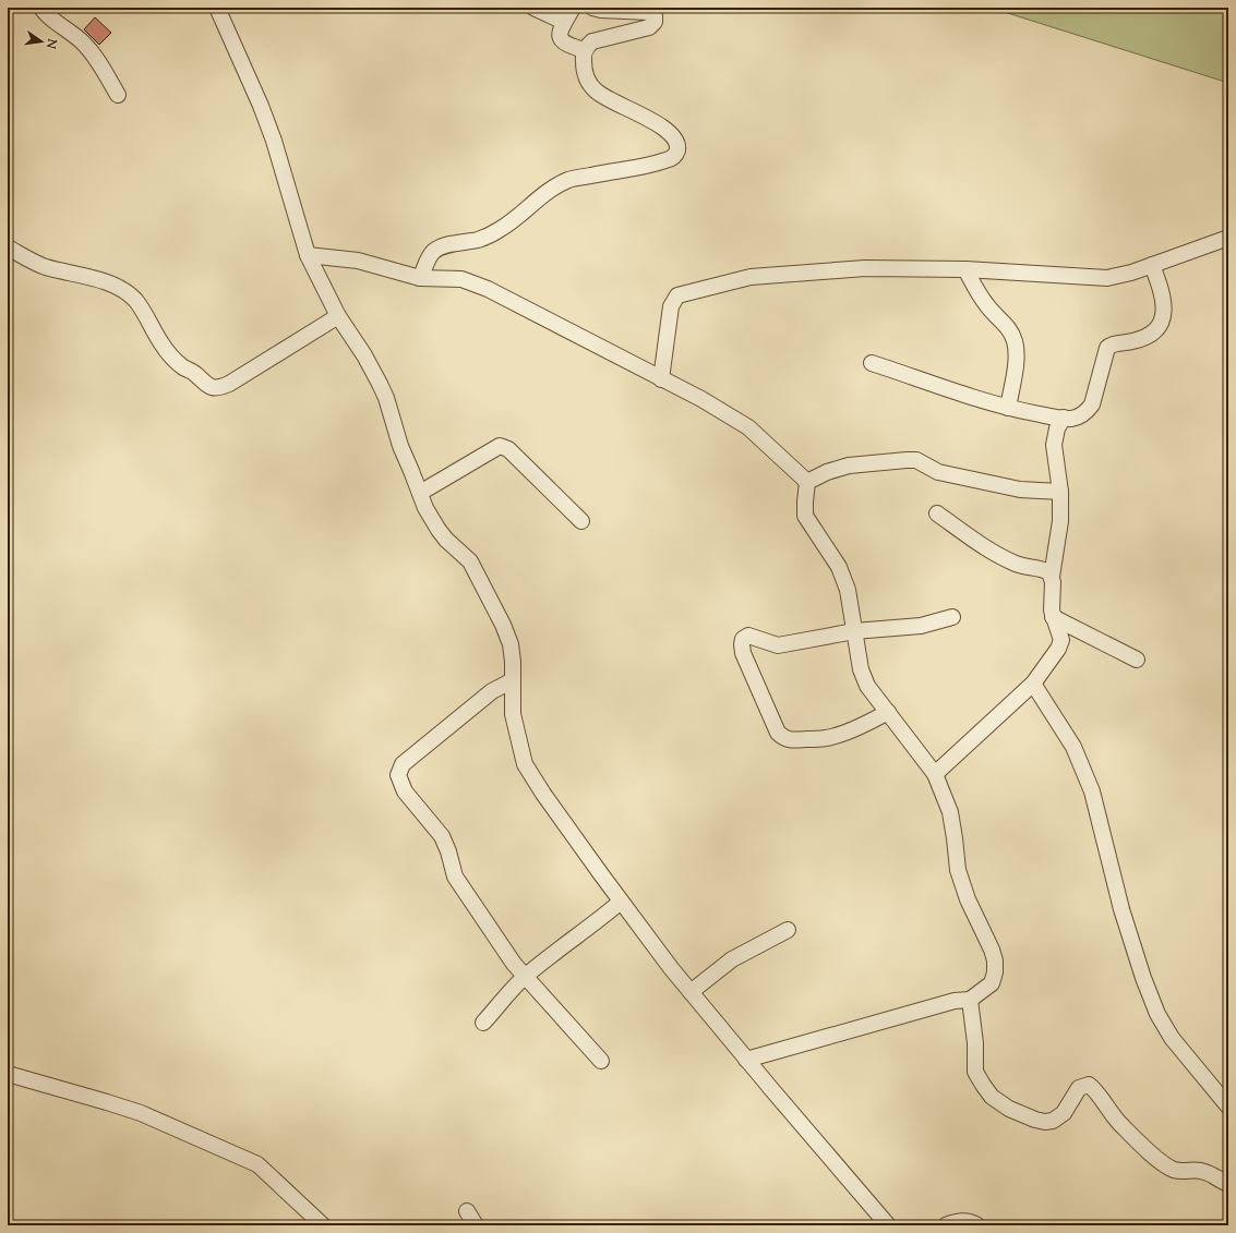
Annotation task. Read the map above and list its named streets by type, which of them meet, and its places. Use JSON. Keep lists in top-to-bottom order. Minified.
{"north":"right"}
